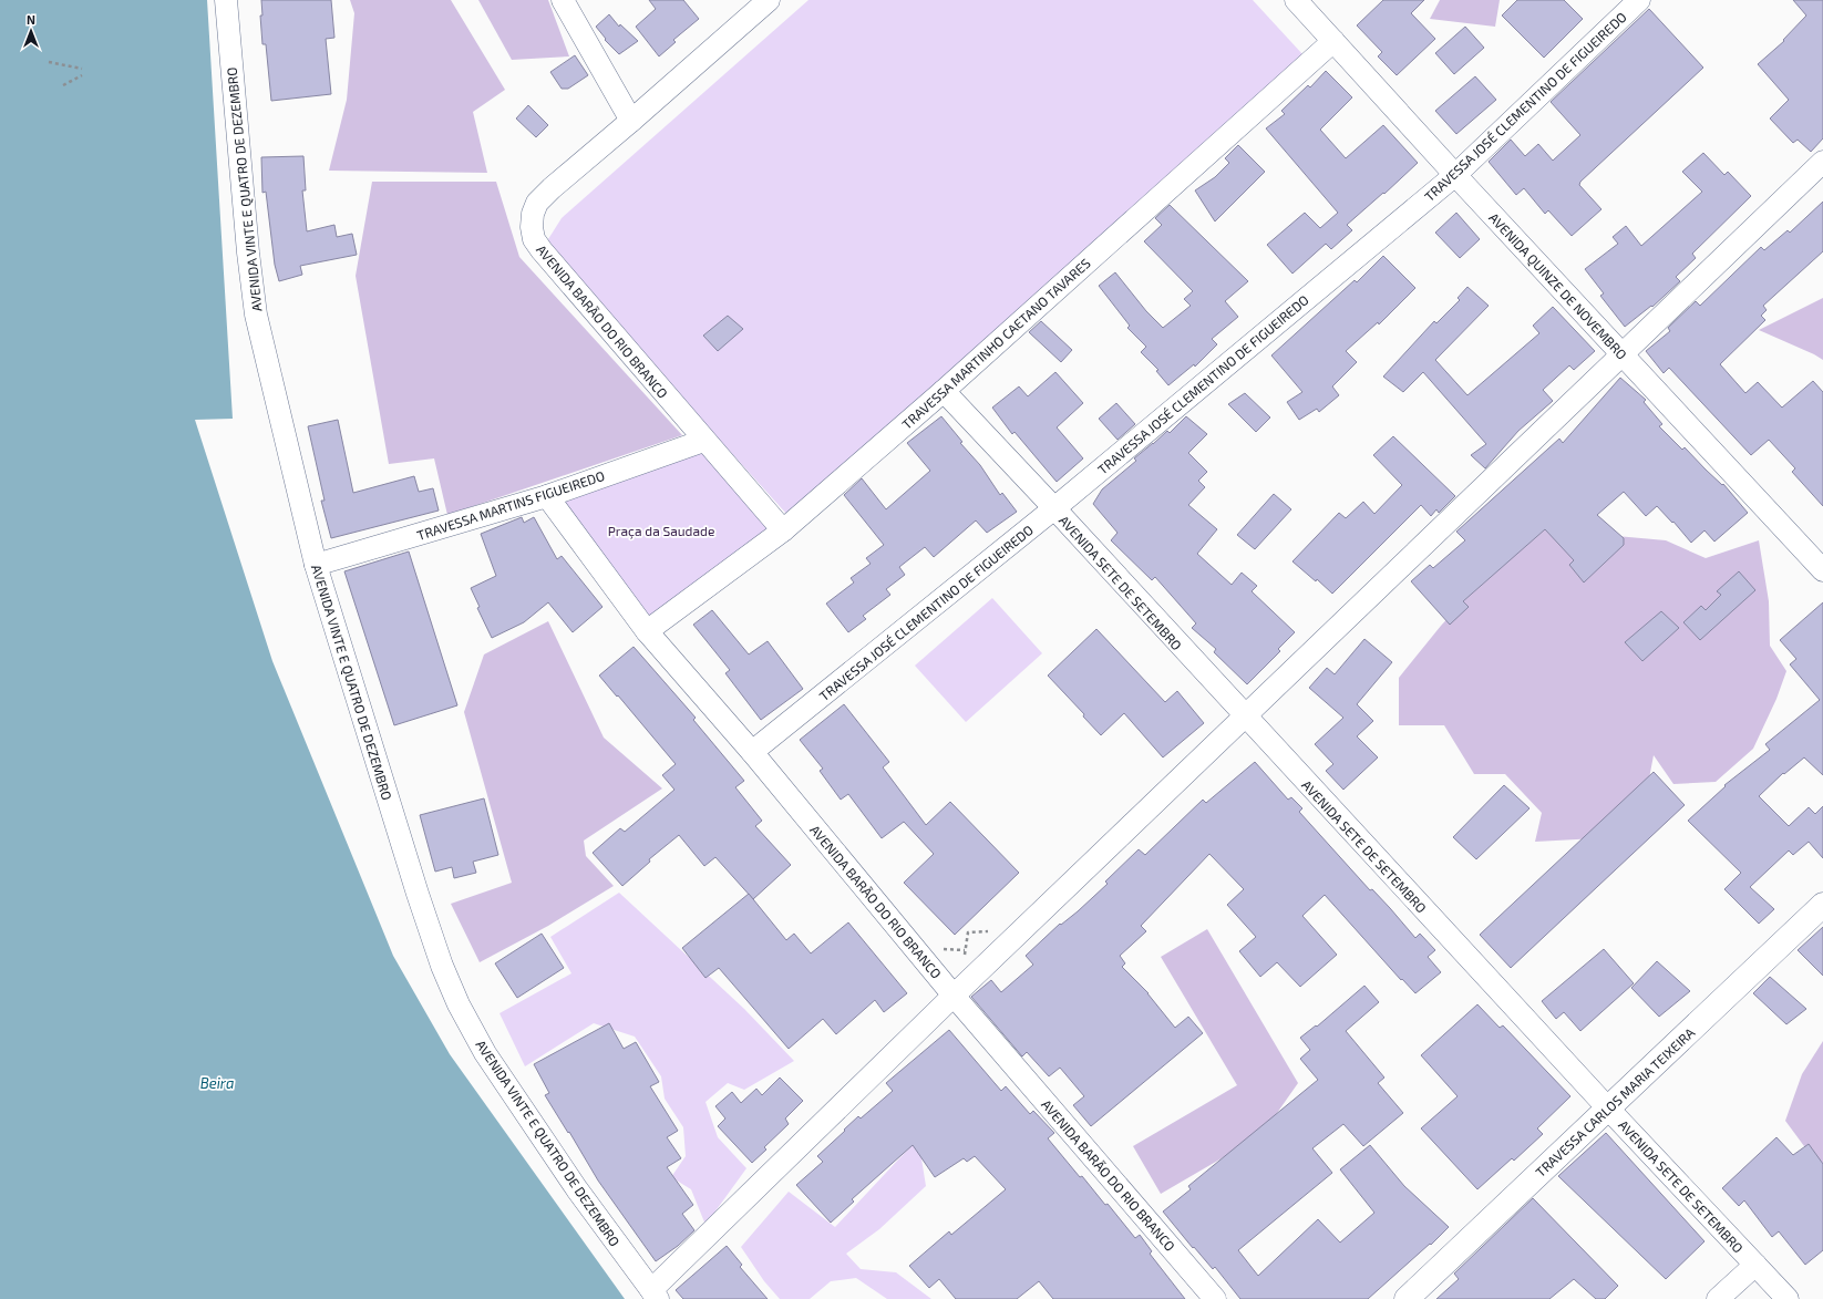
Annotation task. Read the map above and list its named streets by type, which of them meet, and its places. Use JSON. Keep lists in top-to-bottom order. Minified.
{"streets":{"street":["TRAVESSA JOSÉ CLEMENTINO DE FIGUEIREDO","AVENIDA VINTE E QUATRO DE DEZEMBRO","AVENIDA QUINZE DE NOVEMBRO","AVENIDA BARÃO DO RIO BRANCO","TRAVESSA MARTINHO CAETANO TAVARES","TRAVESSA MARTINS FIGUEIREDO","AVENIDA SETE DE SETEMBRO","TRAVESSA CARLOS MARIA TEIXEIRA"]},"crossings":[["TRAVESSA JOSÉ CLEMENTINO DE FIGUEIREDO","AVENIDA QUINZE DE NOVEMBRO"],["TRAVESSA JOSÉ CLEMENTINO DE FIGUEIREDO","AVENIDA BARÃO DO RIO BRANCO"],["TRAVESSA JOSÉ CLEMENTINO DE FIGUEIREDO","AVENIDA SETE DE SETEMBRO"],["AVENIDA VINTE E QUATRO DE DEZEMBRO","TRAVESSA MARTINS FIGUEIREDO"],["AVENIDA QUINZE DE NOVEMBRO","TRAVESSA MARTINHO CAETANO TAVARES"],["AVENIDA BARÃO DO RIO BRANCO","TRAVESSA MARTINHO CAETANO TAVARES"],["AVENIDA BARÃO DO RIO BRANCO","TRAVESSA MARTINS FIGUEIREDO"],["TRAVESSA MARTINHO CAETANO TAVARES","AVENIDA SETE DE SETEMBRO"],["AVENIDA SETE DE SETEMBRO","TRAVESSA CARLOS MARIA TEIXEIRA"]],"water":["Beira"],"parks":["Praça da Saudade"],"north":"top"}
